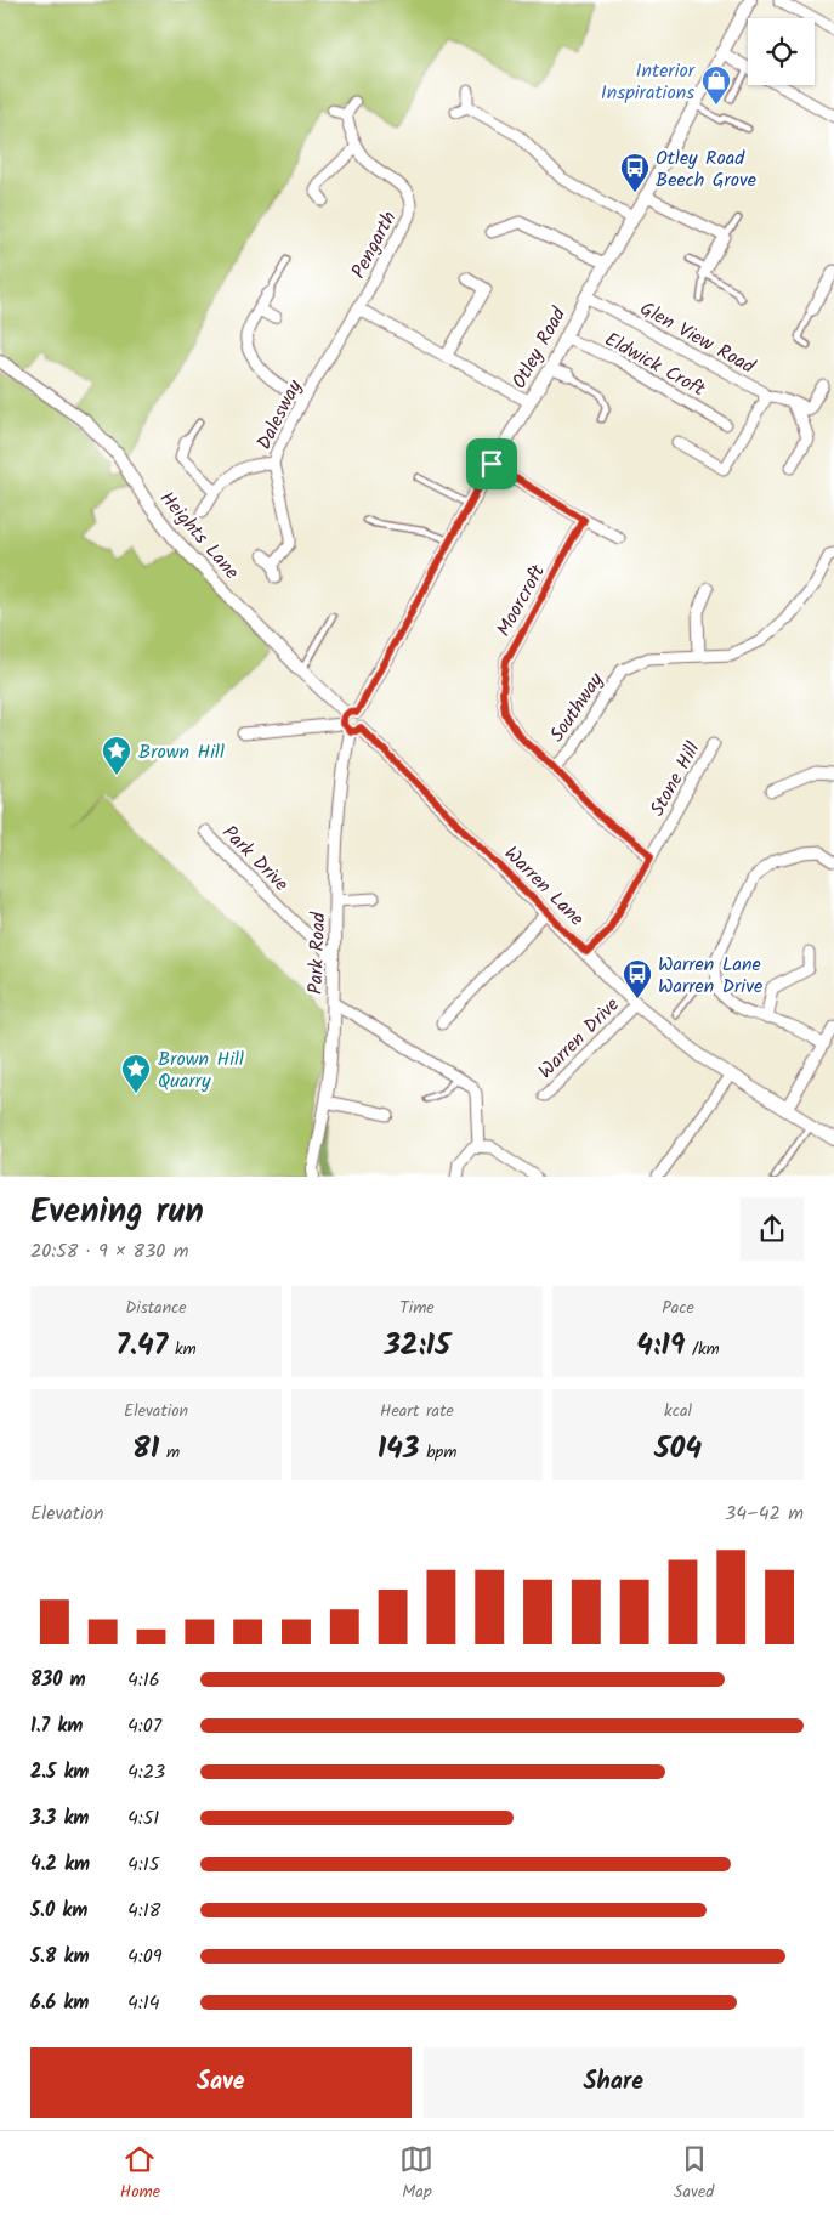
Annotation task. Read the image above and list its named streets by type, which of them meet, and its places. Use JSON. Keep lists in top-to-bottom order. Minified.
{"streets":{"street":["Pengarth","Glen View Road","Otley Road","Eldwick Croft","Dalesway","Heights Lane","Moorcroft","Southway","Stone Hill","Park Drive","Warren Lane","Park Road","Warren Drive"]},"crossings":[["Pengarth","Dalesway"],["Glen View Road","Otley Road"],["Otley Road","Eldwick Croft"],["Otley Road","Heights Lane"],["Otley Road","Warren Lane"],["Otley Road","Park Road"],["Heights Lane","Warren Lane"],["Heights Lane","Park Road"],["Moorcroft","Southway"],["Moorcroft","Stone Hill"],["Stone Hill","Warren Lane"],["Park Drive","Park Road"],["Warren Lane","Park Road"],["Warren Lane","Warren Drive"]],"places":{"shop":["Interior Inspirations"],"bus stop":["Otley Road Beech Grove","Warren Lane Warren Drive"],"place":["Brown Hill","Brown Hill Quarry"]},"page":{"heading":["Evening run","20:58 · 9 × 830 m"],"stats":[["Distance","7.47 km"],["Time","32:15"],["Pace","4:19 /km"],["Elevation","81 m"],["Heart rate","143 bpm"],["kcal","504"]],"chart":["Elevation","34–42 m"],"list":[{"name":"830 m","note":"4:16"},{"name":"1.7 km","note":"4:07"},{"name":"2.5 km","note":"4:23"},{"name":"3.3 km","note":"4:51"},{"name":"4.2 km","note":"4:15"},{"name":"5.0 km","note":"4:18"},{"name":"5.8 km","note":"4:09"},{"name":"6.6 km","note":"4:14"}],"buttons":["Save","Share"],"tabs":["Home","Map","Saved"]}}
